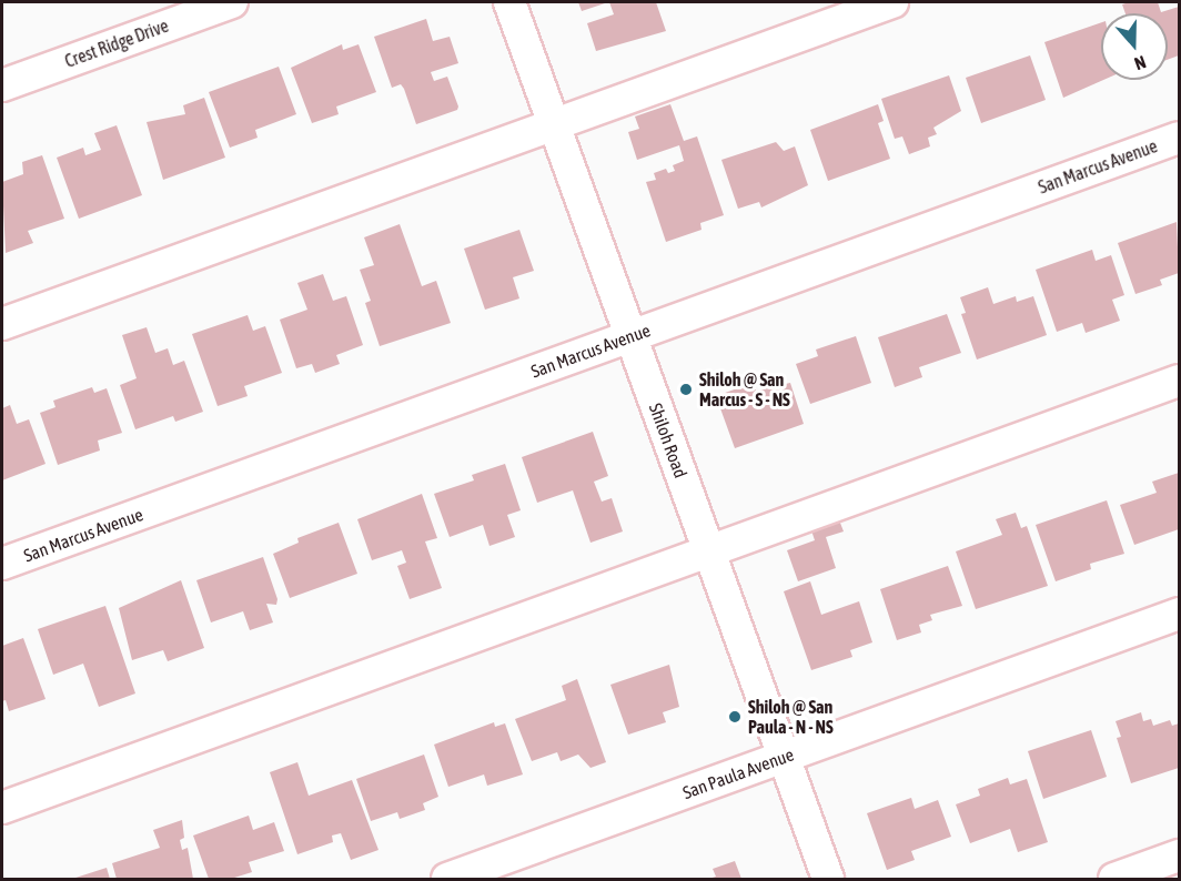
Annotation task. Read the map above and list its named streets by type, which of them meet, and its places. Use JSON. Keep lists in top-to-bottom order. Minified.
{"streets":{"street":["Crest Ridge Drive","San Marcus Avenue","Shiloh Road","San Paula Avenue"]},"crossings":[["San Marcus Avenue","Shiloh Road"],["Shiloh Road","San Paula Avenue"]],"places":["Shiloh @ San Marcus - S - NS","Shiloh @ San Paula - N - NS"],"north":"bottom"}
